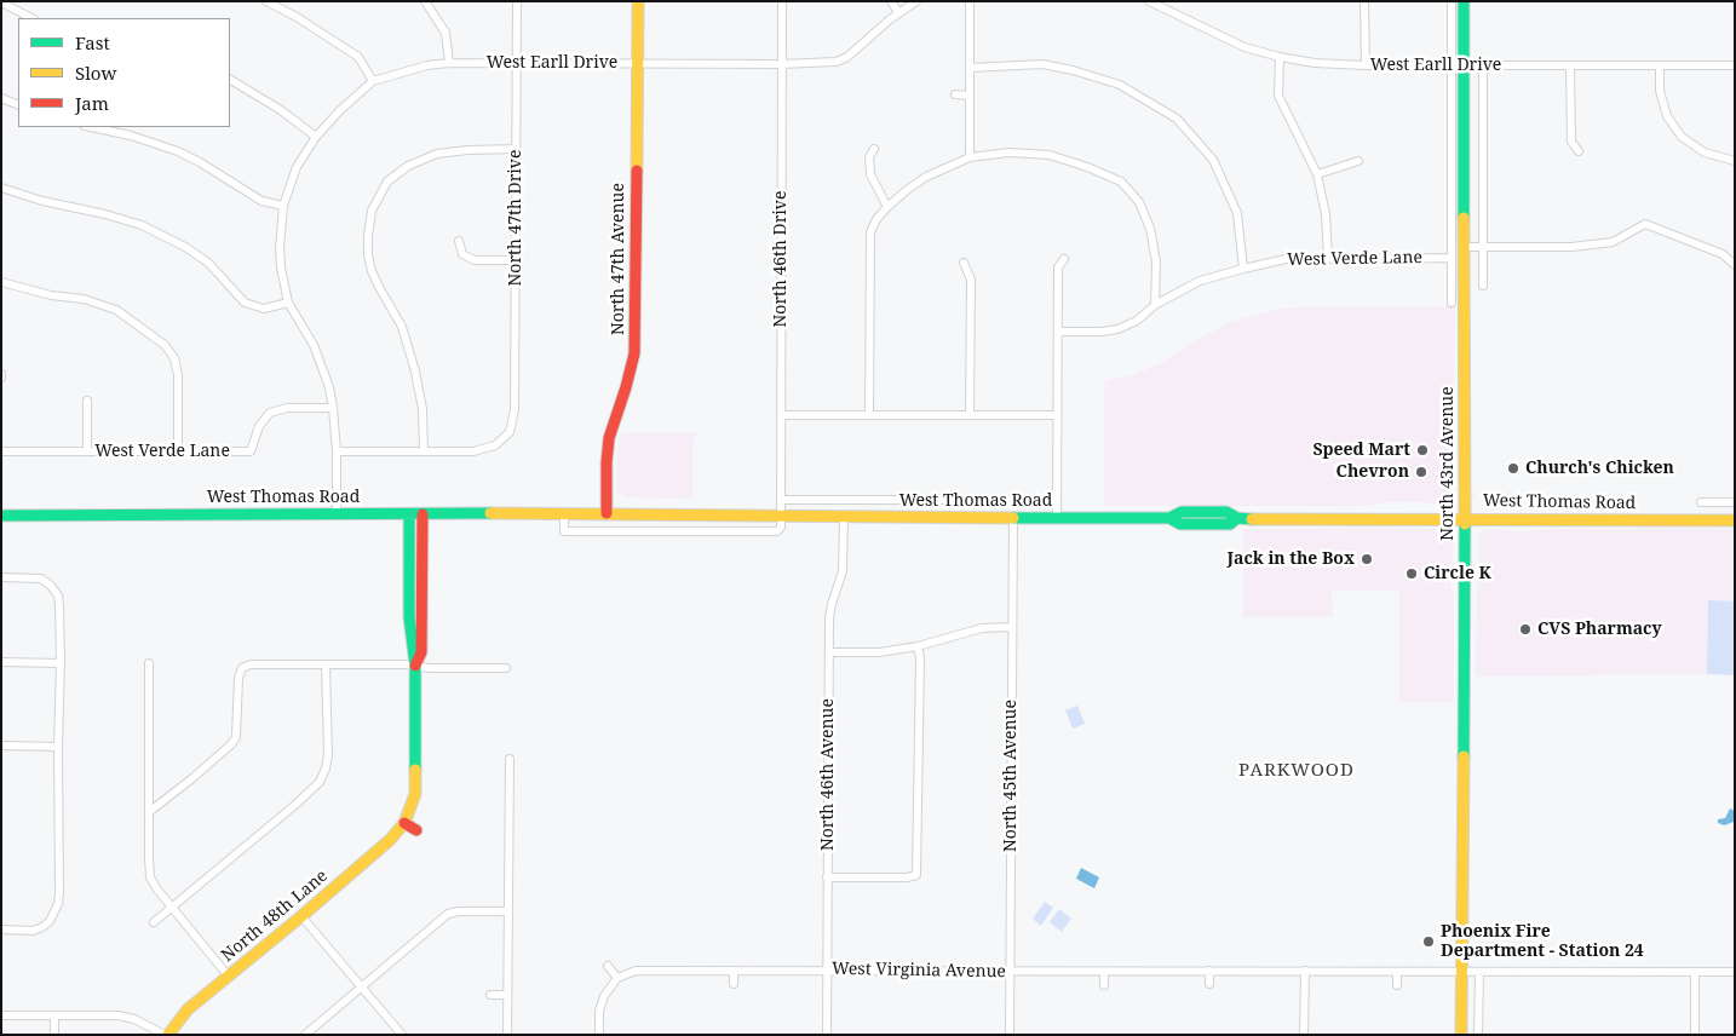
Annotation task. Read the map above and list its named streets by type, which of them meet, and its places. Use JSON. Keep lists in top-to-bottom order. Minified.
{"streets":{"main road":["North 47th Avenue","North 43rd Avenue","West Thomas Road","North 48th Lane"],"street":["West Earll Drive","North 47th Drive","North 46th Drive","West Verde Lane","North 46th Avenue","North 45th Avenue","West Virginia Avenue"]},"crossings":[["West Earll Drive","North 47th Drive"],["West Earll Drive","North 47th Avenue"],["West Earll Drive","North 46th Drive"],["West Earll Drive","West Verde Lane"],["West Earll Drive","North 43rd Avenue"],["West Earll Drive","West Thomas Road"],["North 47th Avenue","West Thomas Road"],["North 46th Drive","West Thomas Road"],["North 43rd Avenue","West Thomas Road"],["North 43rd Avenue","West Virginia Avenue"],["West Thomas Road","North 46th Avenue"],["West Thomas Road","North 45th Avenue"],["West Thomas Road","North 48th Lane"],["North 46th Avenue","West Virginia Avenue"],["North 45th Avenue","West Virginia Avenue"]],"districts":["PARKWOOD"],"places":["Speed Mart","Church's Chicken","Chevron","Jack in the Box","Circle K","CVS Pharmacy","Phoenix Fire Department - Station 24"],"legend":["Fast","Slow","Jam"]}
